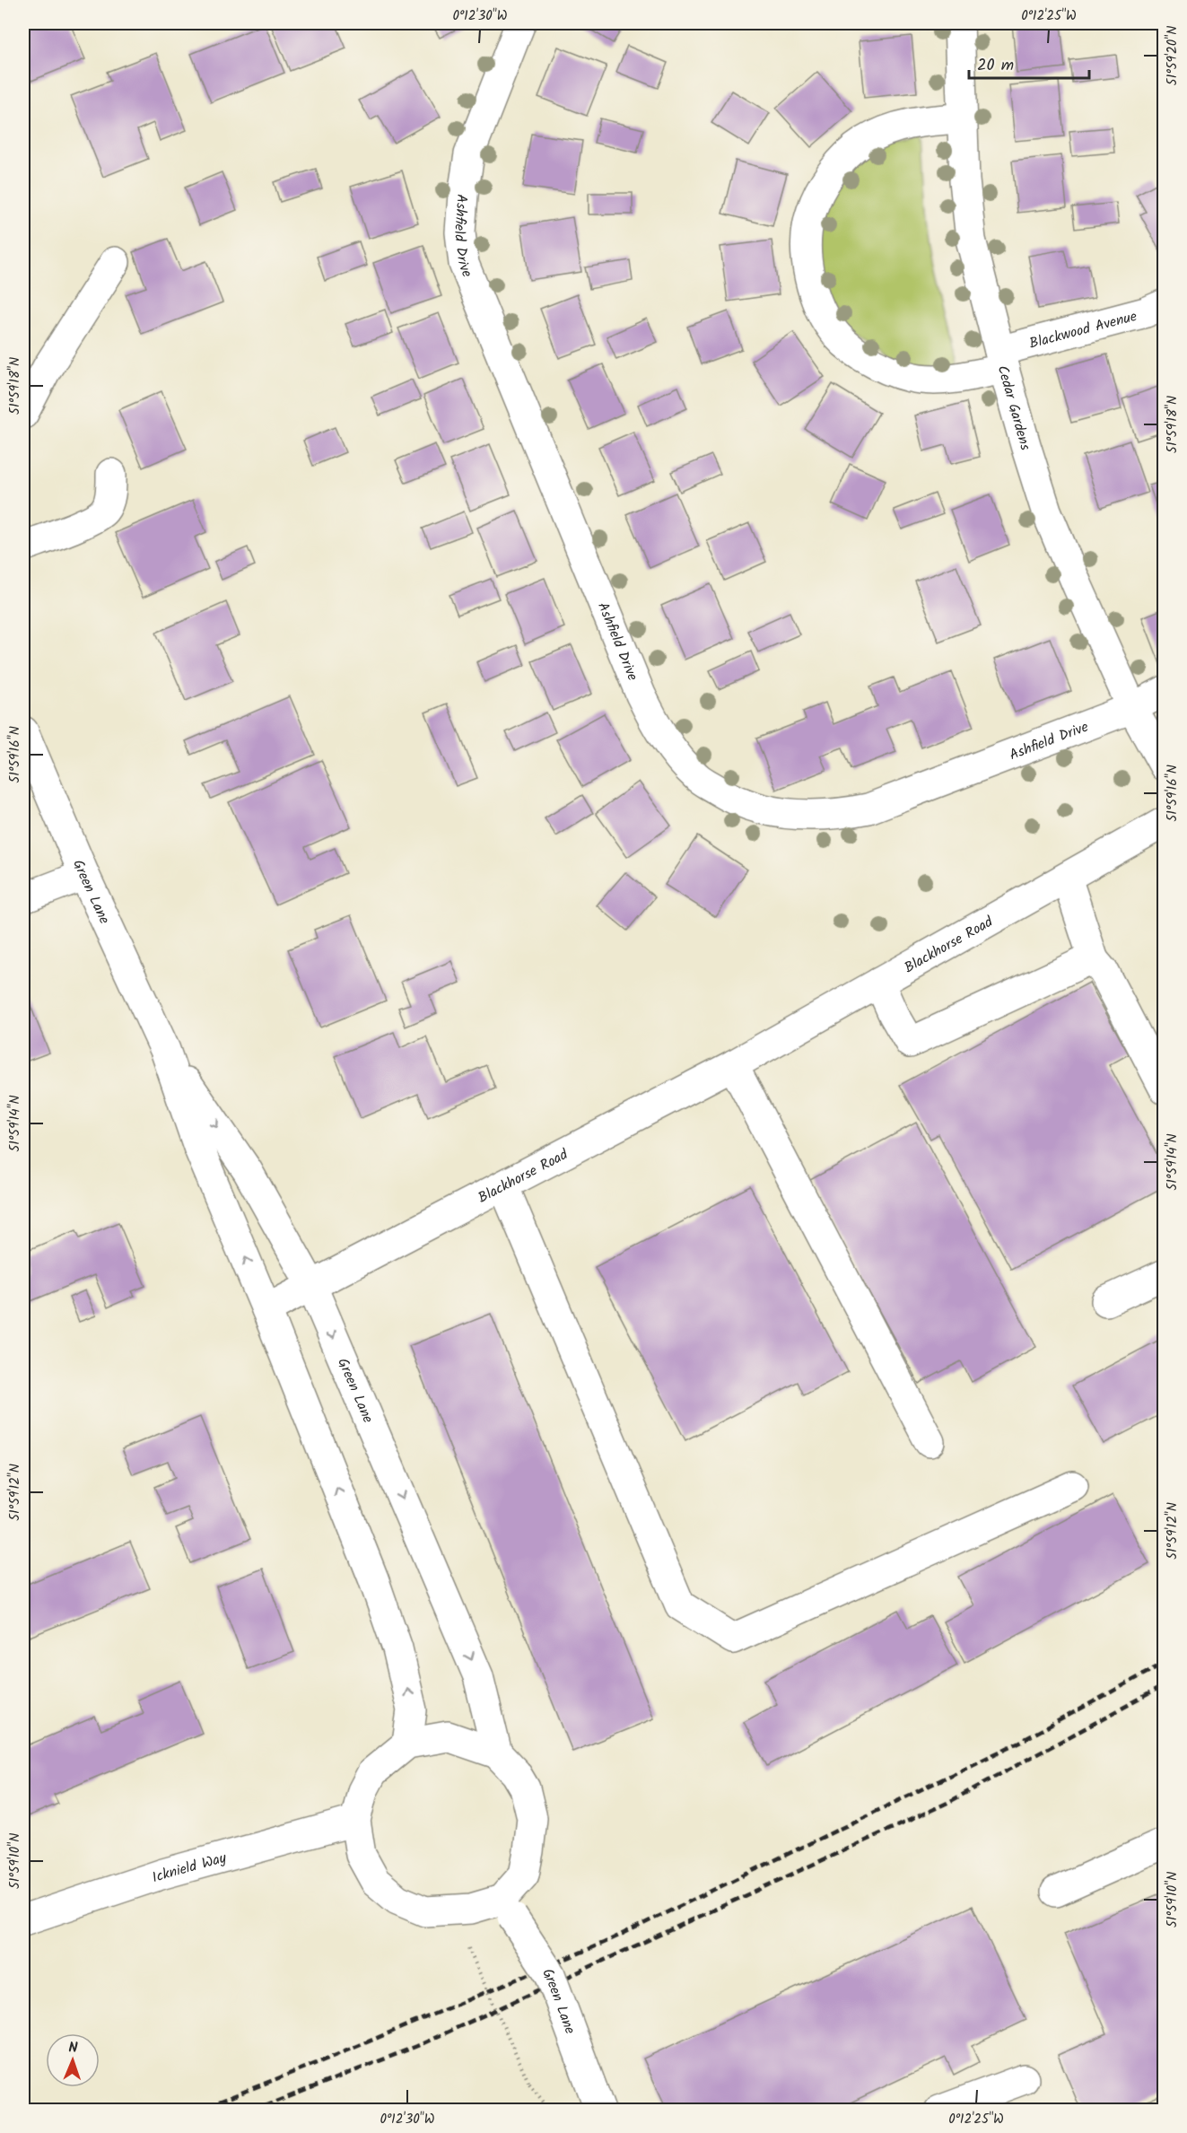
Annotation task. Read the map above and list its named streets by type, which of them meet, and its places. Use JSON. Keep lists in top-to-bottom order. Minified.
{"streets":{"street":["Ashfield Drive","Blackwood Avenue","Cedar Gardens","Green Lane","Blackhorse Road","Icknield Way"]},"crossings":[["Ashfield Drive","Cedar Gardens"],["Blackwood Avenue","Cedar Gardens"],["Green Lane","Blackhorse Road"],["Green Lane","Icknield Way"]],"scale_bar":"20 m","north":"top","coordinates":["0°12'30\"W","0°12'25\"W","51°59'20\"N","51°59'18\"N","51°59'16\"N","51°59'14\"N","51°59'12\"N","51°59'10\"N"]}
